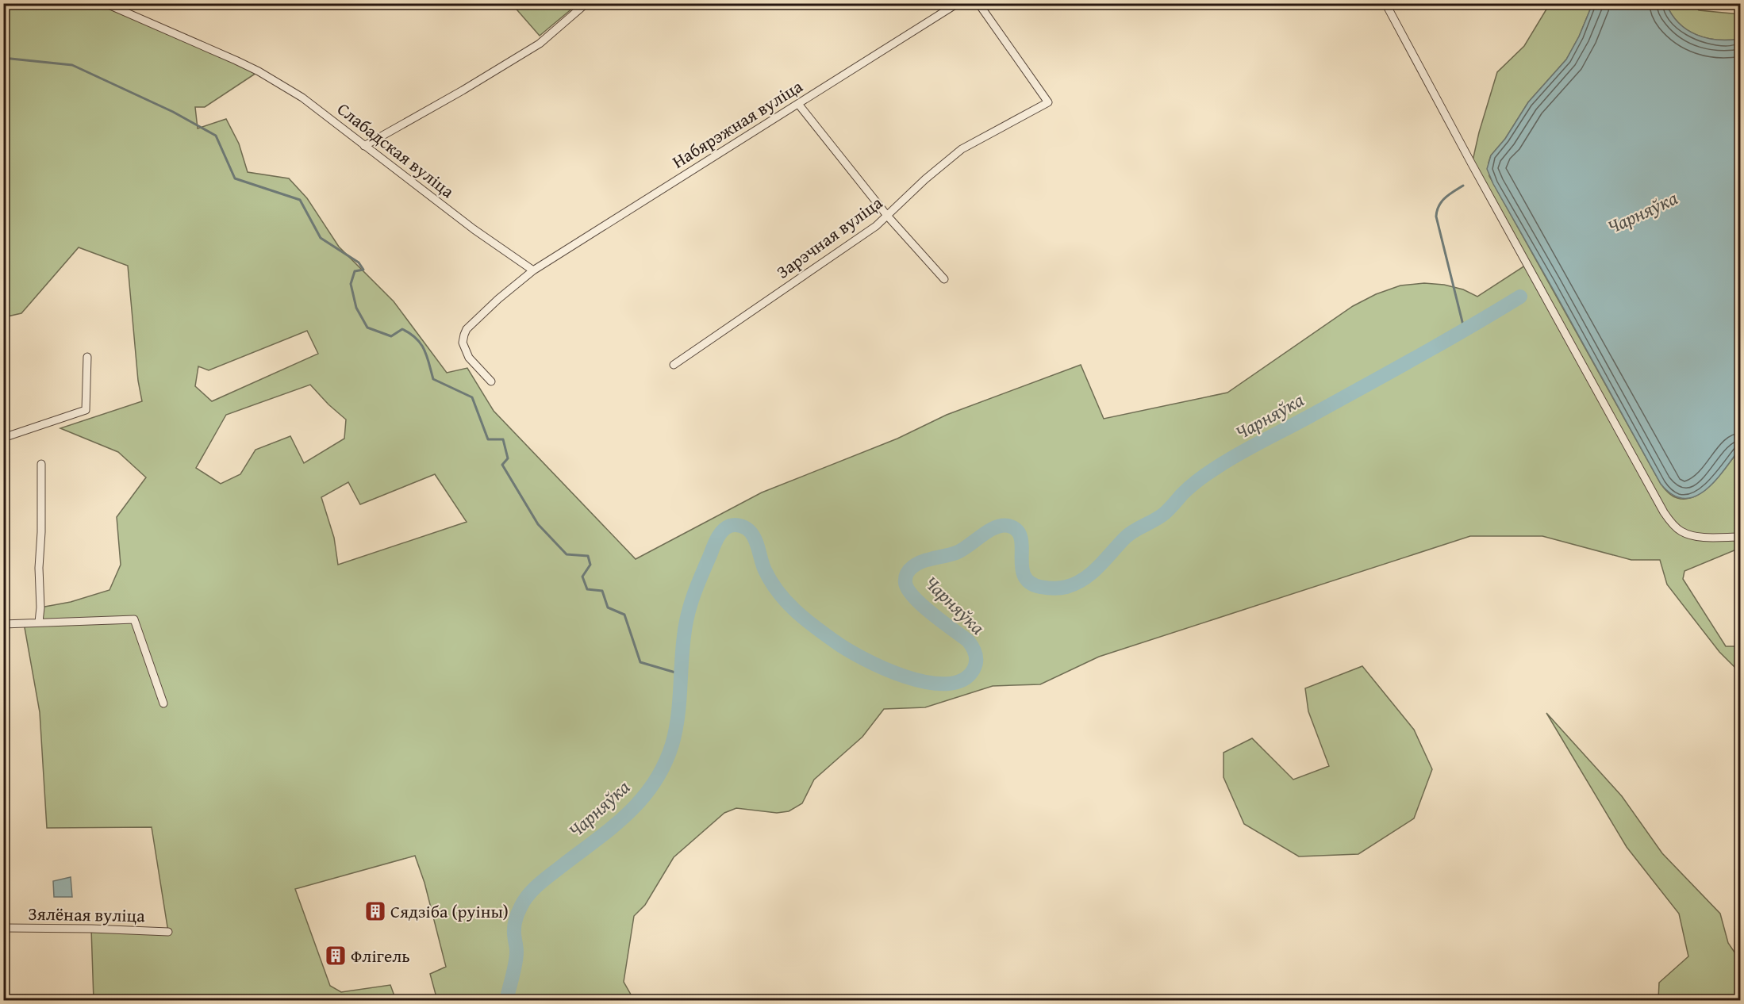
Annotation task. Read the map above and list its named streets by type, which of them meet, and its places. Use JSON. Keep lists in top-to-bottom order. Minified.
{"streets":{"street":["Набярэжная вуліца","Слабадская вуліца","Зарэчная вуліца","Зялёная вуліца"]},"crossings":[["Набярэжная вуліца","Слабадская вуліца"]],"water":["Чарняўка"],"places":{"building":["Сядзіба (руіны)","Флігель"]}}
